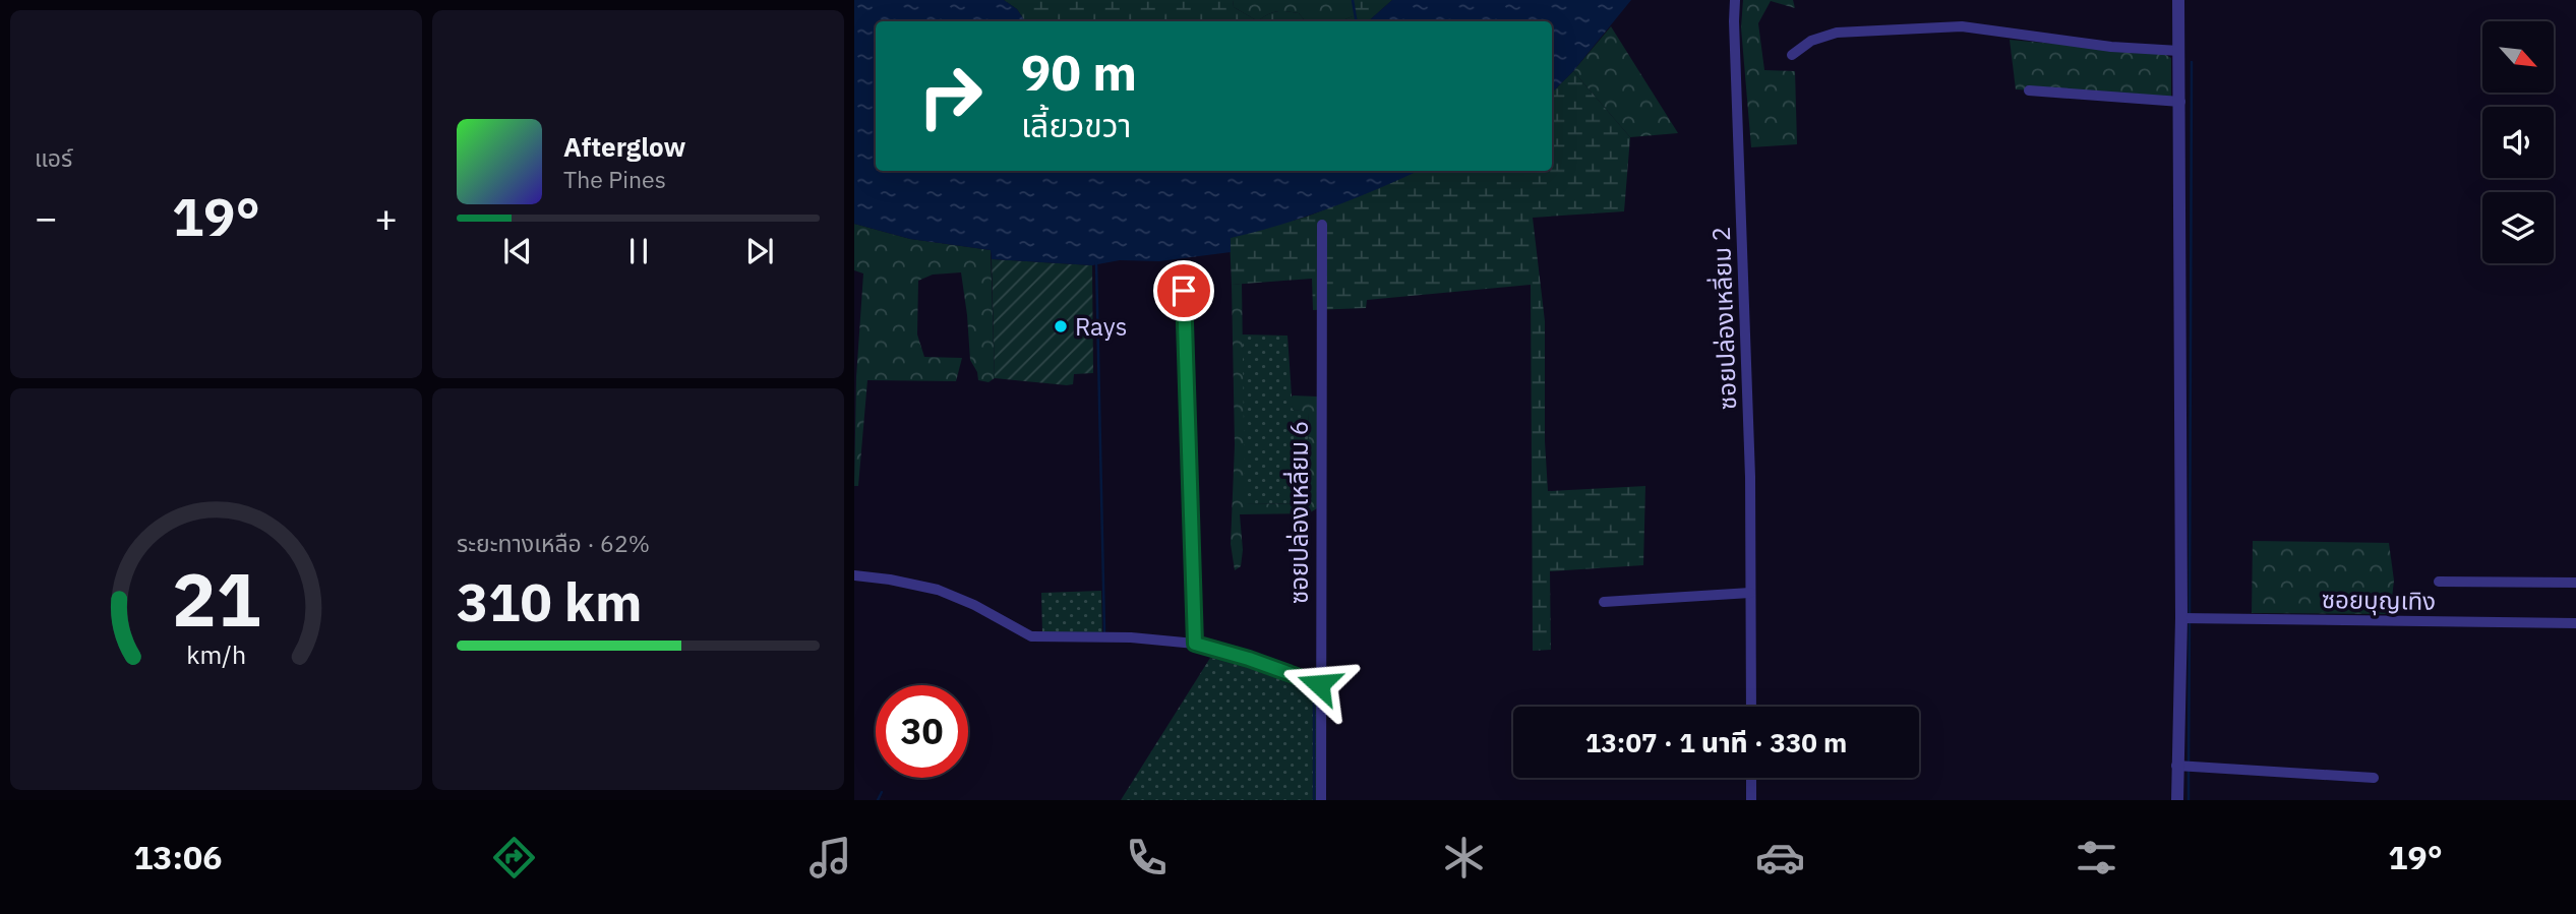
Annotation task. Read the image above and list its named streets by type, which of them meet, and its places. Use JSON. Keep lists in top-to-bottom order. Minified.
{"streets":{"street":["ซอยปล่องเหลี่ยม 2","ซอยปล่องเหลี่ยม 6","ซอยบุญเทิง"]},"places":["Rays"],"north":"bottom right","page":{"tile":["แอร์",["ระยะทางเหลือ · 62%","310 km"]],"turn":["90 m","เลี้ยวขวา"],"song":["Afterglow","The Pines"],"heat":["−","19°","+"],"limit":"30","trip":"13:07 · 1 นาที · 330 m","tabs":["13:06","19°"],"gauge":["21","km/h"]}}
